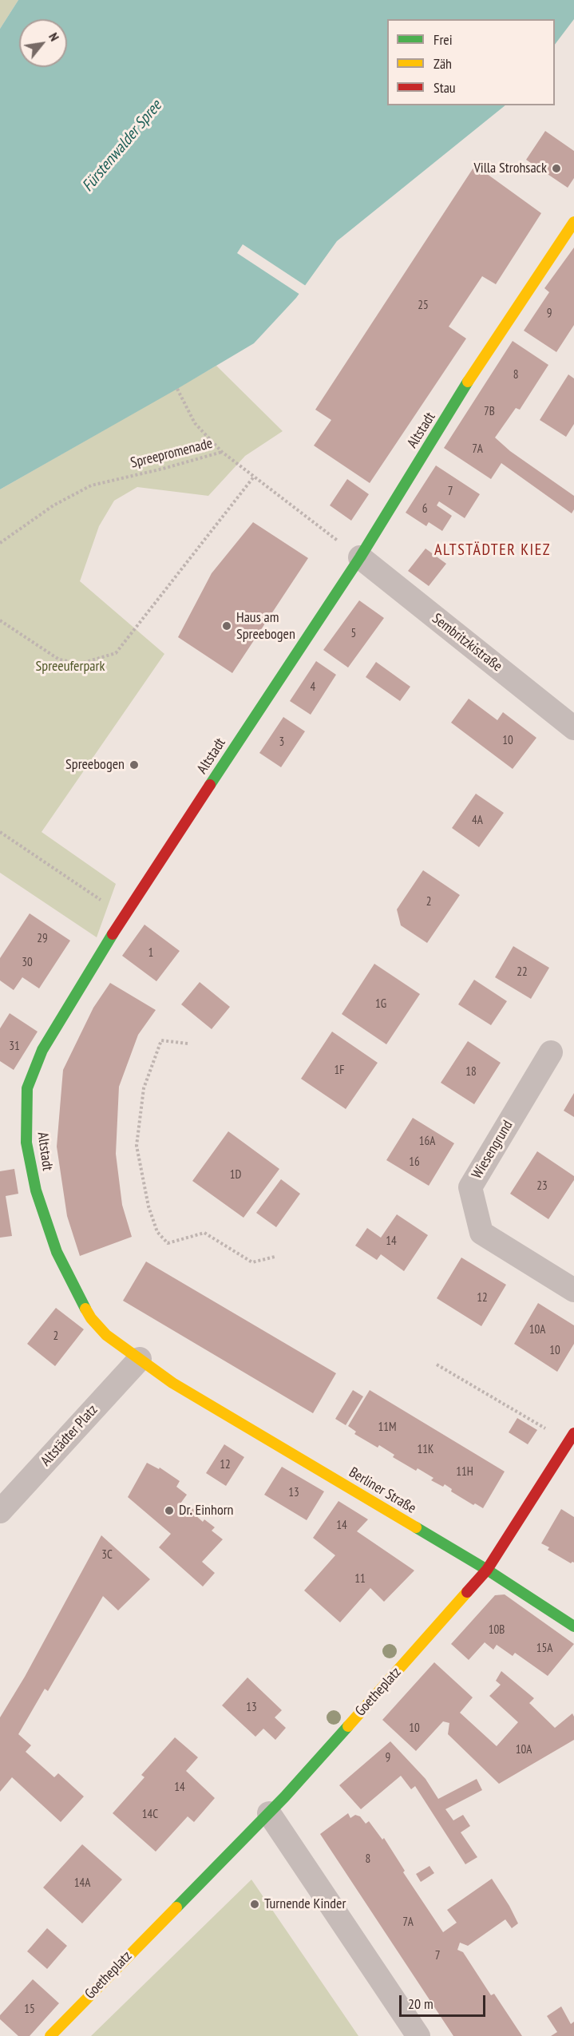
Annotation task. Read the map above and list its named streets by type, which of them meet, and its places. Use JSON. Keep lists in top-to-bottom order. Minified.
{"streets":{"street":["Altstadt","Sembritzkistraße","Wiesengrund","Altstädter Platz","Berliner Straße","Goetheplatz"],"path":["Spreepromenade"]},"crossings":[["Altstadt","Spreepromenade"],["Altstadt","Sembritzkistraße"],["Altstadt","Altstädter Platz"],["Altstadt","Berliner Straße"],["Spreepromenade","Sembritzkistraße"],["Altstädter Platz","Berliner Straße"],["Berliner Straße","Goetheplatz"]],"districts":["ALTSTÄDTER KIEZ"],"water":["Fürstenwalder Spree"],"parks":["Spreeuferpark"],"places":["Villa Strohsack","Haus am Spreebogen","Spreebogen","Dr. Einhorn","Turnende Kinder"],"house_numbers":["25","9","8","7B","7A","7","6","5","4","10","3","4A","2","29","1","30","22","1G","31","1F","18","16A","16","1D","23","14","12","10A","2","10","11M","11K","12","11H","13","14","3C","11","10B","15A","13","10","10A","9","14","14C","8","14A","7A","7","15"],"legend":["Frei","Zäh","Stau"],"scale_bar":"20 m","north":"top right"}
